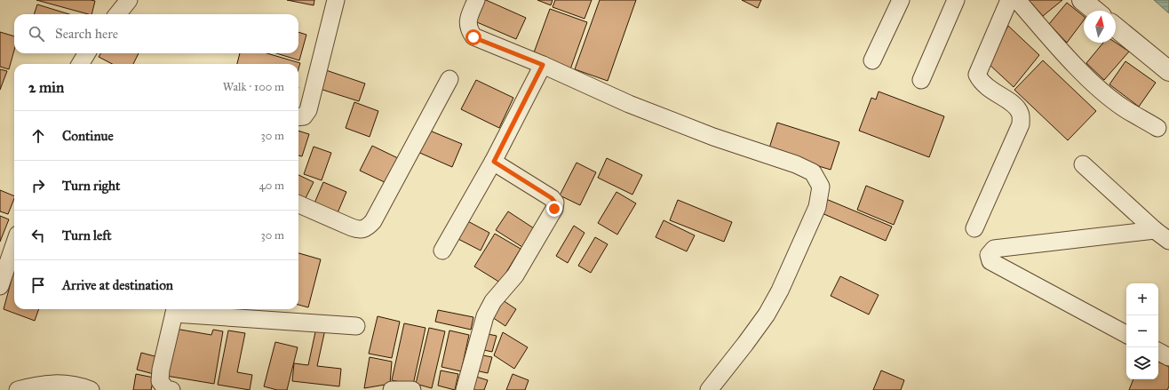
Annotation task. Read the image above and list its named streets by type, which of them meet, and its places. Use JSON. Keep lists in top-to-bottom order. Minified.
{"north":"top","page":{"search":"Search here","heading":["2 min","Walk · 100 m"],"list":[["Continue","30 m"],["Turn right","40 m"],["Turn left","30 m"],"Arrive at destination"],"map_buttons":["+","−"]}}
